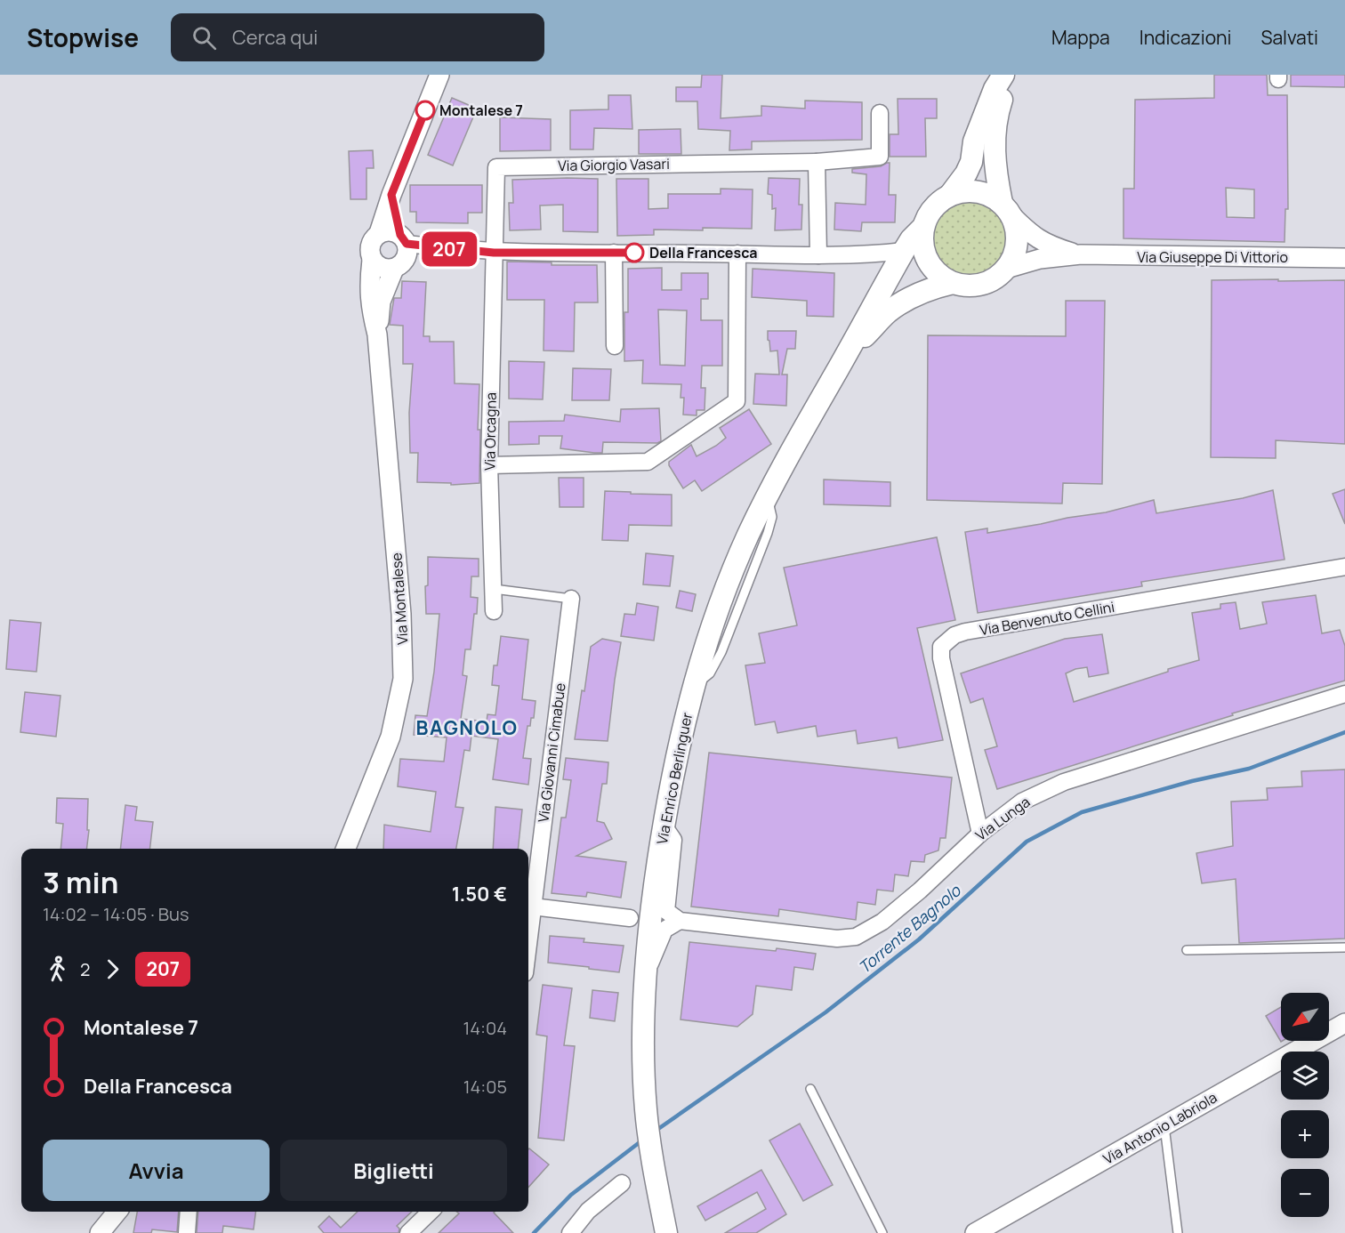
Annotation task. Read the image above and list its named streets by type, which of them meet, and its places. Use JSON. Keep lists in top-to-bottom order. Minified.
{"streets":{"main road":["Via Enrico Berlinguer"],"street":["Via Giorgio Vasari","Via Giuseppe Di Vittorio","Via Orcagna","Via Montalese","Via Benvenuto Cellini","Via Giovanni Cimabue","Via Lunga","Via Antonio Labriola"]},"crossings":[["Via Giorgio Vasari","Via Orcagna"],["Via Benvenuto Cellini","Via Lunga"]],"districts":["BAGNOLO"],"water":["Torrente Bagnolo"],"places":["Montalese 7","Della Francesca"],"lines":["bus line 207"],"north":"bottom left","page":{"header":"Stopwise","search":"Cerca qui","nav":["Mappa","Indicazioni","Salvati"],"on_map":"207","heading":["3 min","14:02 – 14:05 · Bus","1.50 €"],"legs":["2","207"],"map_buttons":["+","−"],"list":[{"name":"Montalese 7","value":"14:04"},{"name":"Della Francesca","value":"14:05"}],"buttons":["Avvia","Biglietti"]}}
